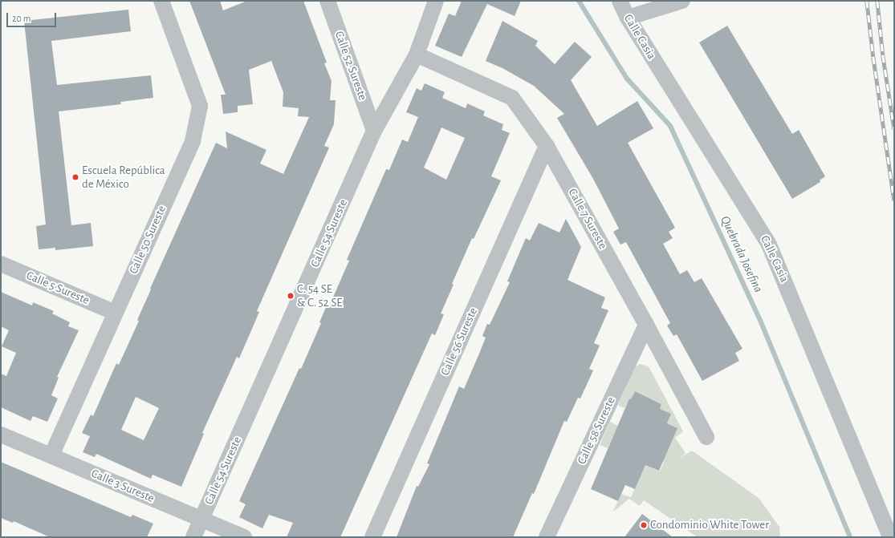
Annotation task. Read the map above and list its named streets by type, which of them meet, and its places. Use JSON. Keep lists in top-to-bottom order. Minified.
{"streets":{"street":["Calle Casia","Calle 52 Sureste","Calle 7 Sureste","Calle 54 Sureste","Calle 50 Sureste","Calle 5 Sureste","Calle 56 Sureste","Calle 58 Sureste","Calle 3 Sureste"]},"crossings":[["Calle 52 Sureste","Calle 54 Sureste"],["Calle 7 Sureste","Calle 54 Sureste"],["Calle 7 Sureste","Calle 56 Sureste"],["Calle 7 Sureste","Calle 58 Sureste"],["Calle 54 Sureste","Calle 3 Sureste"],["Calle 50 Sureste","Calle 5 Sureste"],["Calle 50 Sureste","Calle 3 Sureste"]],"water":["Quebrada Josefina"],"places":["Escuela República de México","C. 54 SE & C. 52 SE","Condominio White Tower"],"scale_bar":"20 m"}
